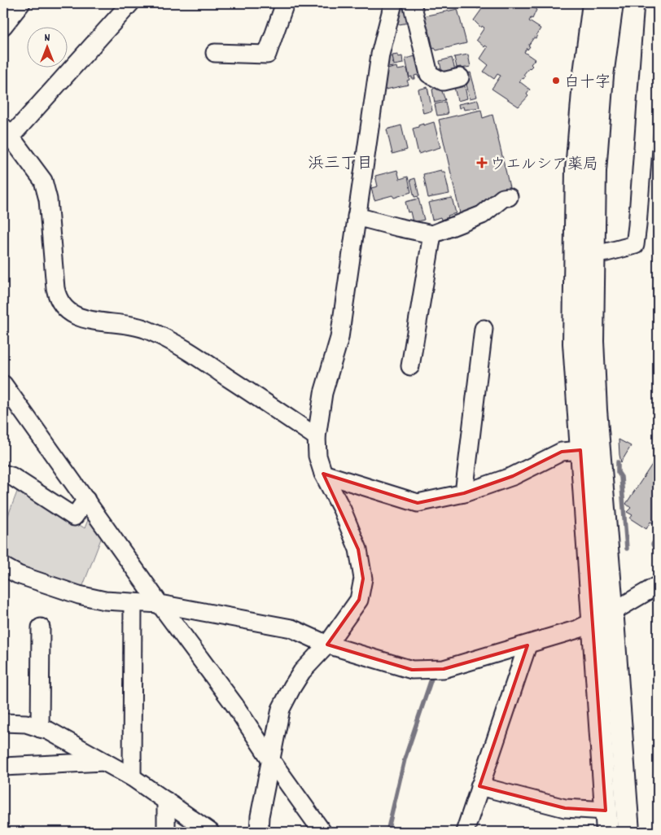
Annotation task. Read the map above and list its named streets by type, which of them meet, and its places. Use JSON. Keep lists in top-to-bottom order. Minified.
{"districts":["浜三丁目"],"places":{"other":["白十字"],"health":["ウエルシア薬局"]},"north":"top"}
